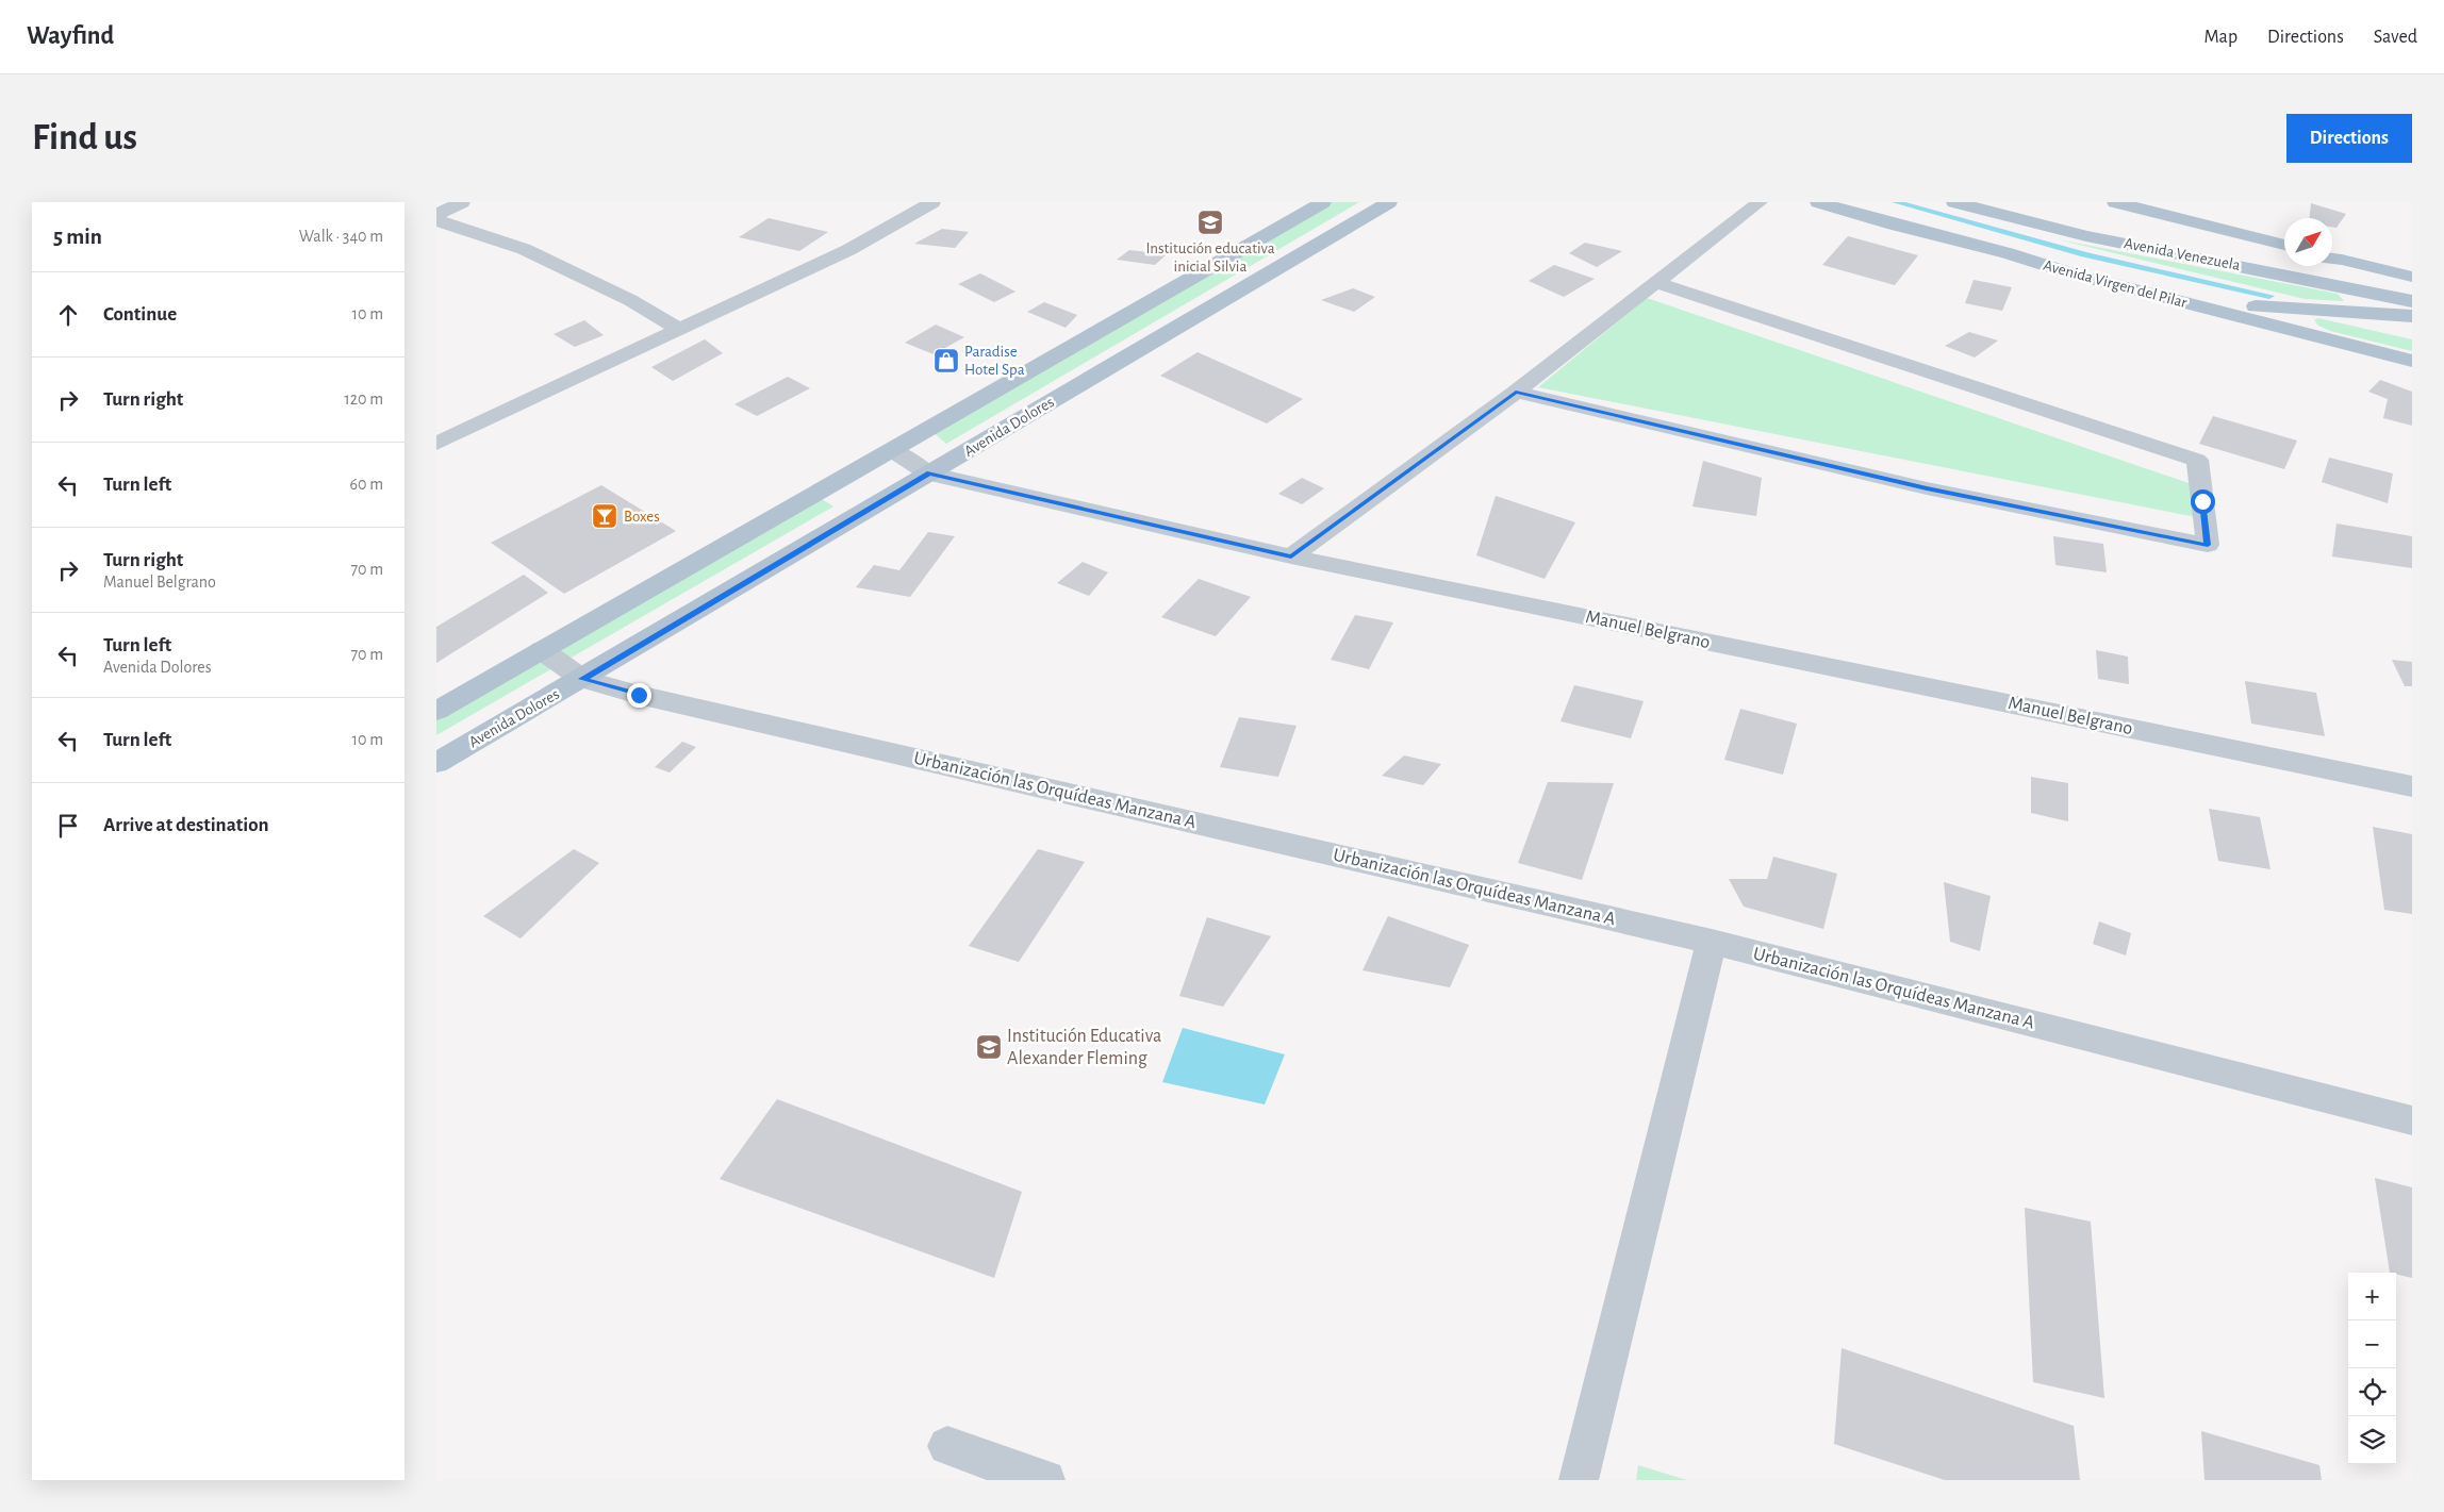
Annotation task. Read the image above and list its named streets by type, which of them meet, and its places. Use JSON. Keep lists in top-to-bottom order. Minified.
{"streets":{"main road":["Avenida Venezuela","Avenida Virgen del Pilar","Avenida Dolores"],"street":["Manuel Belgrano","Urbanización las Orquídeas Manzana A"]},"crossings":[["Avenida Dolores","Manuel Belgrano"],["Avenida Dolores","Urbanización las Orquídeas Manzana A"]],"places":{"school or university":["Institución educativa inicial Silvia","Institución Educativa Alexander Fleming"],"shop":["Paradise Hotel Spa"],"bar":["Boxes"]},"north":"top right","page":{"header":"Wayfind","nav":["Map","Directions","Saved"],"buttons":"Directions","title":"Find us","heading":["5 min","Walk · 340 m"],"list":[["Continue","10 m"],["Turn right","120 m"],["Turn left","60 m"],["Turn right","Manuel Belgrano","70 m"],["Turn left","Avenida Dolores","70 m"],["Turn left","10 m"],"Arrive at destination"],"map_buttons":["+","−"]}}
